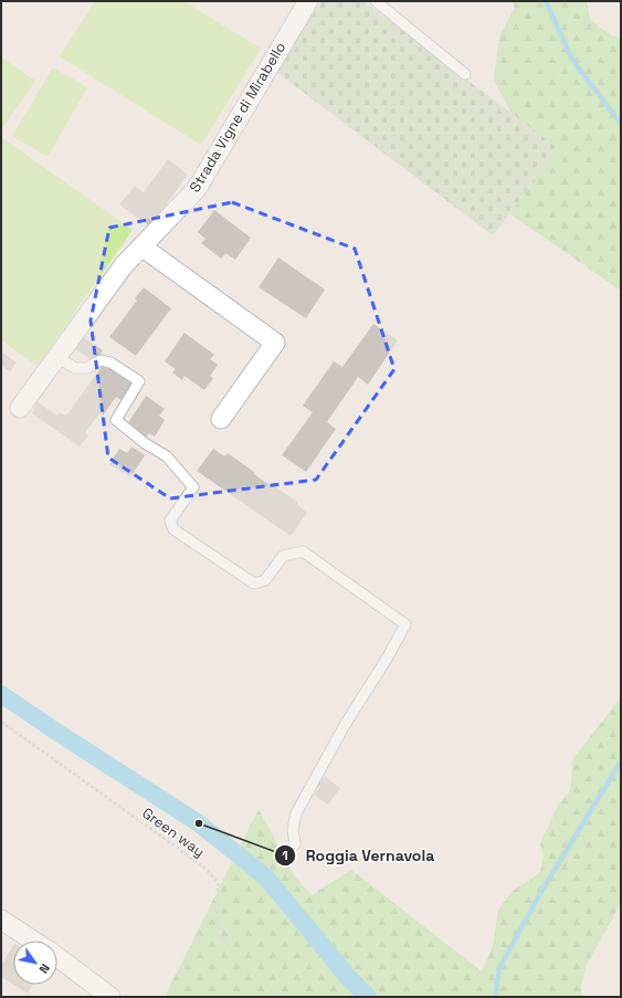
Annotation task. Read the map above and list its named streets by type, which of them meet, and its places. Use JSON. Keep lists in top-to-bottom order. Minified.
{"streets":{"street":["Strada Vigne di Mirabello"],"path":["Green way"]},"places":["Roggia Vernavola"],"north":"bottom right"}
